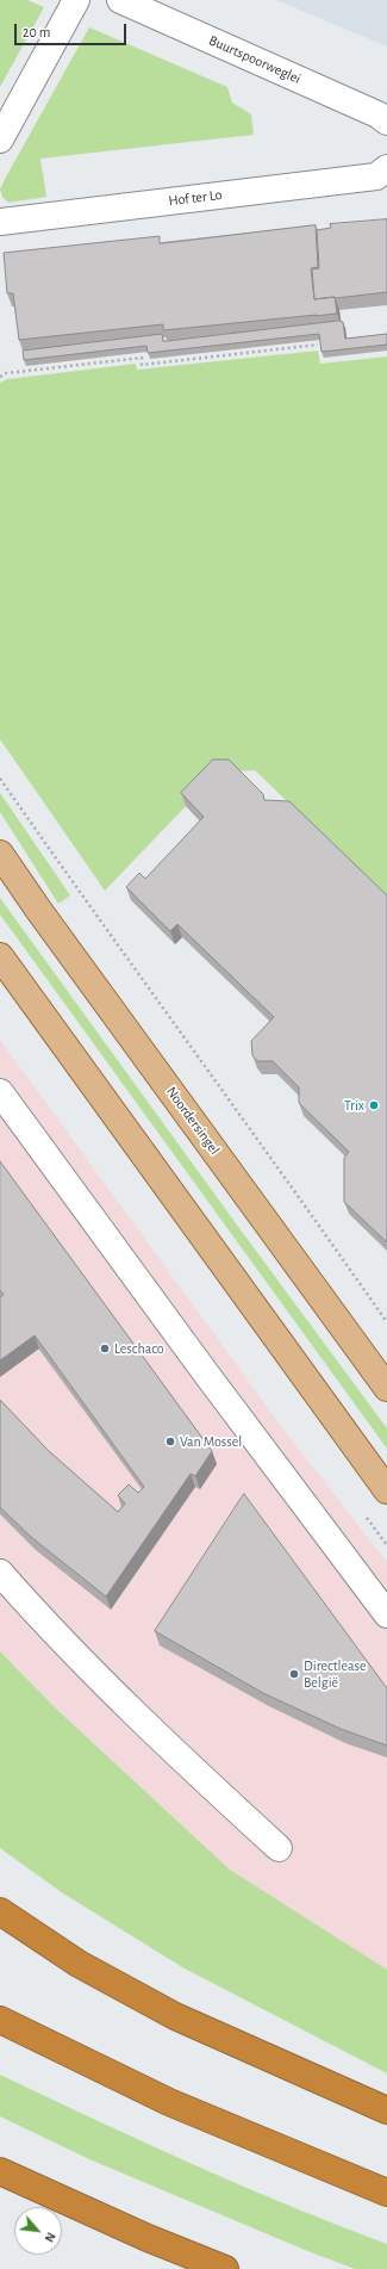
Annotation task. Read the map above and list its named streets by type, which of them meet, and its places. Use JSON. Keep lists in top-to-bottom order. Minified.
{"streets":{"main road":["Noordersingel"],"street":["Buurtspoorweglei","Hof ter Lo"]},"places":["Trix","Leschaco","Van Mossel","Directlease België"],"scale_bar":"20 m","north":"bottom right"}
